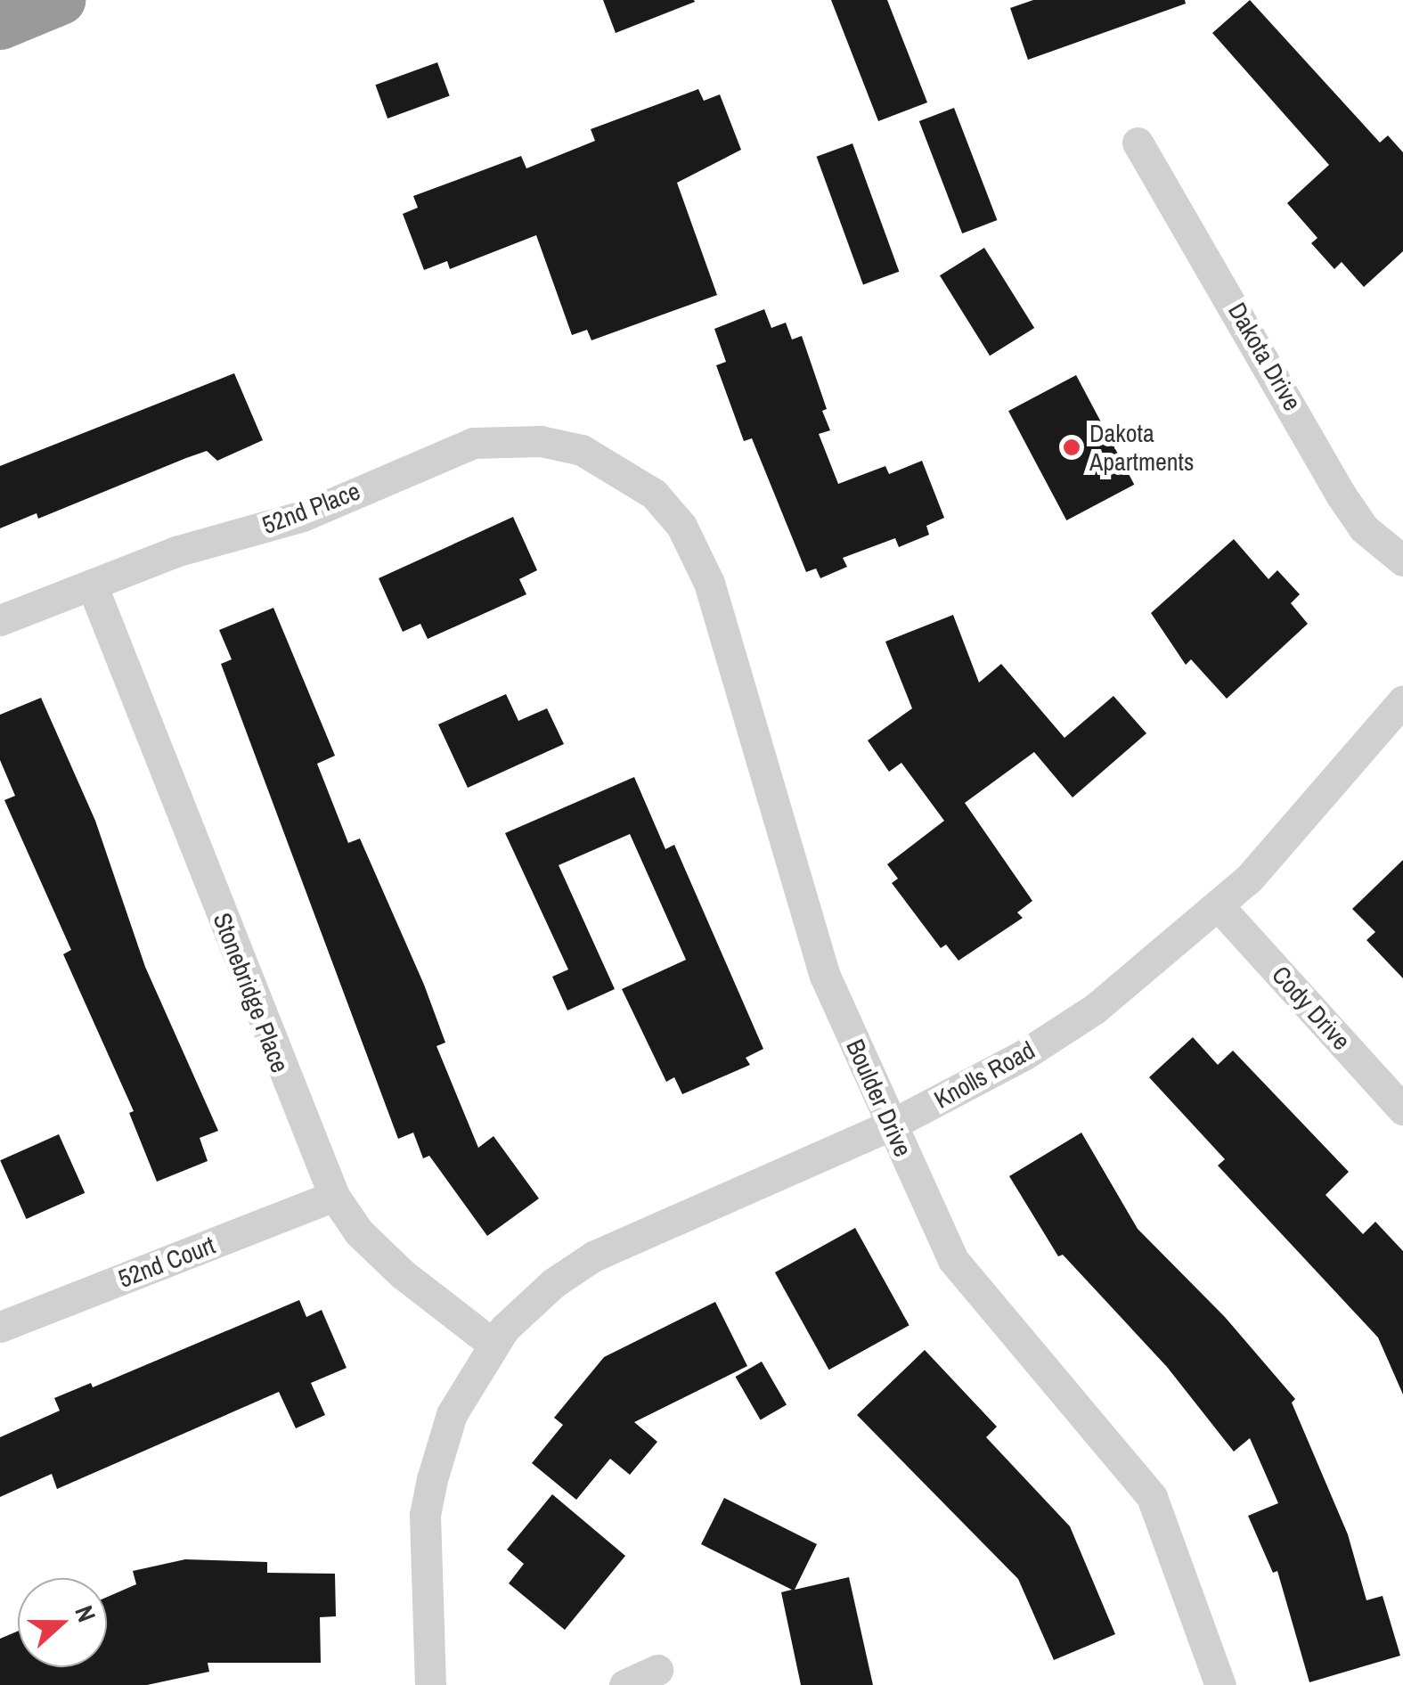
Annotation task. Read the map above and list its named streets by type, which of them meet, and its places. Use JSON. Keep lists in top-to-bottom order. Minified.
{"streets":{"street":["Dakota Drive","52nd Place","Stonebridge Place","Cody Drive","Knolls Road","Boulder Drive","52nd Court"]},"crossings":[["52nd Place","Stonebridge Place"],["52nd Place","Boulder Drive"],["Stonebridge Place","Knolls Road"],["Stonebridge Place","52nd Court"],["Cody Drive","Knolls Road"],["Knolls Road","Boulder Drive"]],"places":["Dakota Apartments"],"north":"right"}
